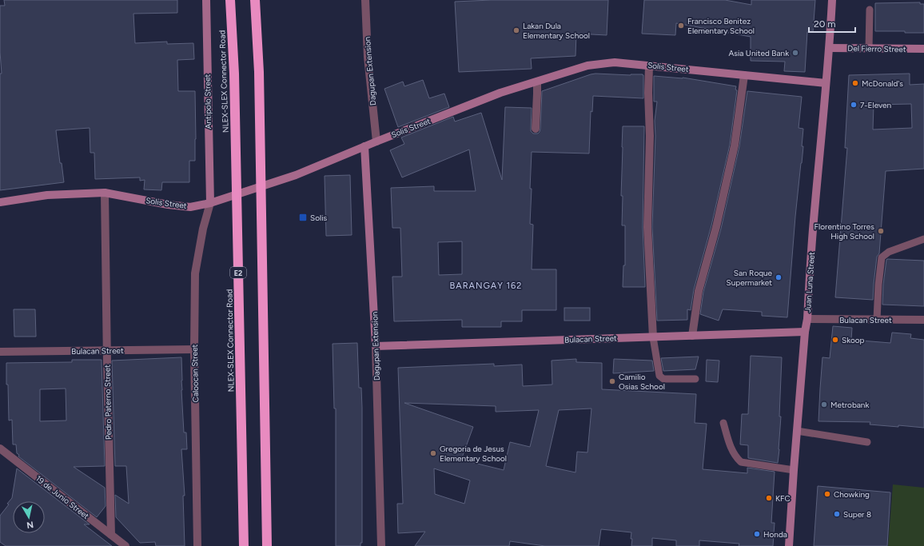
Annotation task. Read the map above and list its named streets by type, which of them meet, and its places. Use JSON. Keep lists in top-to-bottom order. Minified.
{"streets":{"highway":["NLEX-SLEX Connector Road","E2"],"street":["Del Fierro Street","Solis Street","Dagupan Extension","Antipolo Street","Juan Luna Street","Bulacan Street","Caloocan Street","Pedro Paterno Street","19 de Junio Street"]},"crossings":[["Del Fierro Street","Juan Luna Street"],["Solis Street","Dagupan Extension"],["Solis Street","Antipolo Street"],["Solis Street","Juan Luna Street"],["Solis Street","Caloocan Street"],["Solis Street","Pedro Paterno Street"],["Dagupan Extension","Bulacan Street"],["Antipolo Street","Caloocan Street"],["Juan Luna Street","Bulacan Street"],["Bulacan Street","Caloocan Street"],["Bulacan Street","Pedro Paterno Street"],["Pedro Paterno Street","19 de Junio Street"]],"districts":["BARANGAY 162"],"places":{"other":["Francisco Benitez Elementary School","Lakan Dula Elementary School","Asia United Bank","McDonald's","7-Eleven","Florentino Torres High School","San Roque Supermarket","Skoop","Camilio Osias School","Metrobank","Gregoria de Jesus Elementary School","Chowking","KFC","Super 8","Honda"],"transit":["Solis"]},"scale_bar":"20 m","north":"bottom"}
